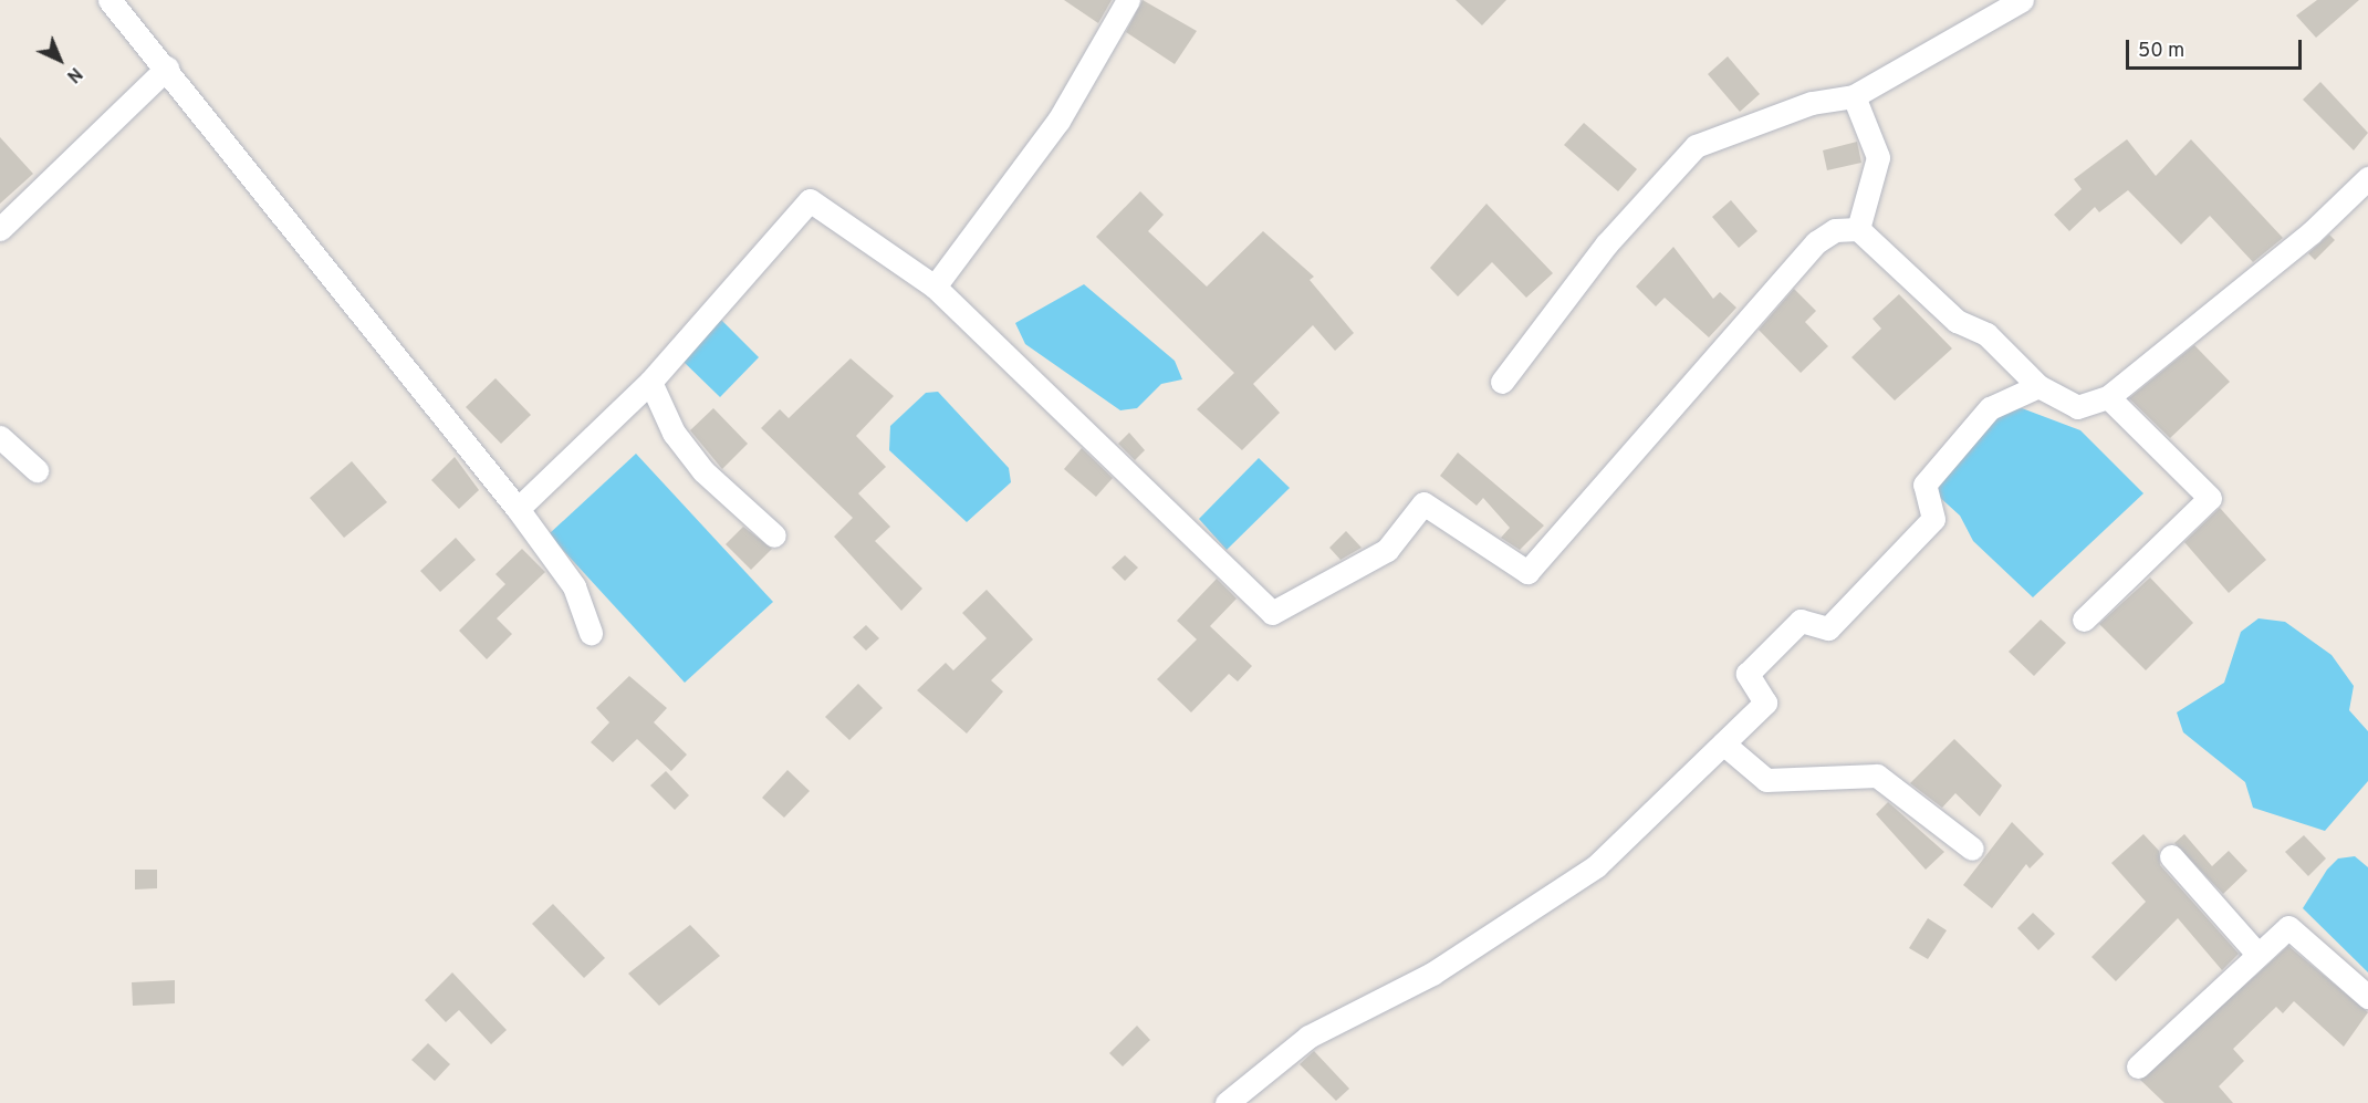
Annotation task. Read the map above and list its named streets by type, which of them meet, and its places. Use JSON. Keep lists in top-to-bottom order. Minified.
{"scale_bar":"50 m","north":"bottom right"}
